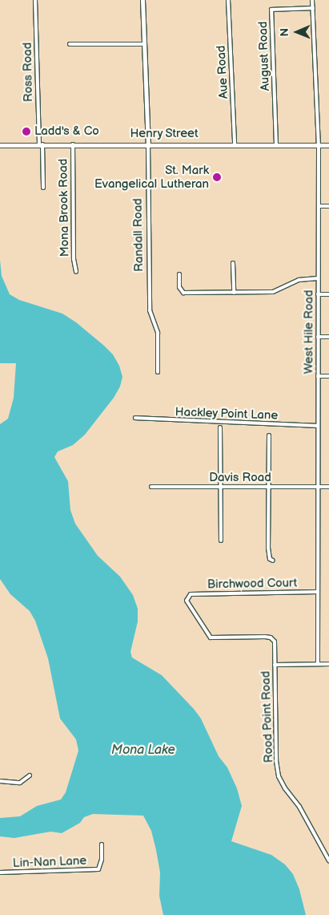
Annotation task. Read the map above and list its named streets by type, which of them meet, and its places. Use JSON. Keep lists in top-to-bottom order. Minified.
{"streets":{"street":["August Road","Ross Road","Aue Road","Henry Street","Mona Brook Road","Randall Road","West Hile Road","Hackley Point Lane","Davis Road","Birchwood Court","Rood Point Road","Lin-Nan Lane"]},"crossings":[["August Road","Henry Street"],["August Road","West Hile Road"],["Ross Road","Henry Street"],["Aue Road","Henry Street"],["Henry Street","Mona Brook Road"],["Henry Street","Randall Road"],["Henry Street","West Hile Road"],["West Hile Road","Hackley Point Lane"],["West Hile Road","Davis Road"],["West Hile Road","Birchwood Court"],["Birchwood Court","Rood Point Road"]],"water":["Mona Lake"],"places":["Ladd's & Co","St. Mark Evangelical Lutheran"],"north":"left"}
